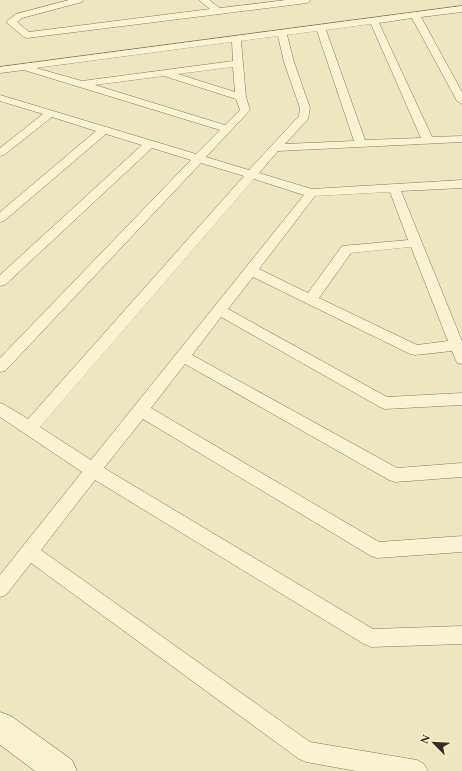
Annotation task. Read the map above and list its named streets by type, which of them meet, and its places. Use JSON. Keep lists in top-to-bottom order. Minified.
{"north":"top left"}
